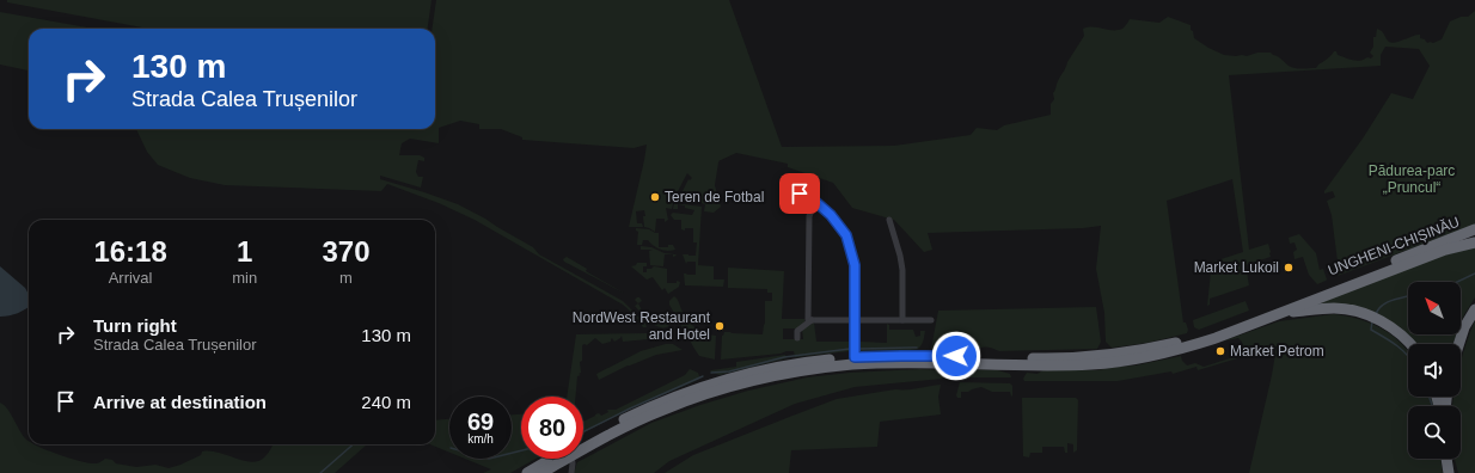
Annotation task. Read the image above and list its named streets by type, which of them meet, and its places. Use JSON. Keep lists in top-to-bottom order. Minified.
{"streets":{"highway":["UNGHENI-CHIȘINĂU"]},"parks":["Pădurea-parc „Pruncul“"],"places":["Teren de Fotbal","Market Lukoil","NordWest Restaurant and Hotel","Market Petrom"],"north":"top left","page":{"turn":["130 m","Strada Calea Trușenilor"],"eta":["16:18","Arrival","1","min","370","m"],"list":[{"name":"Turn right","note":"Strada Calea Trușenilor","value":"130 m"},{"name":"Arrive at destination","value":"240 m"}],"speed":"69 km/h","limit":"80"}}
